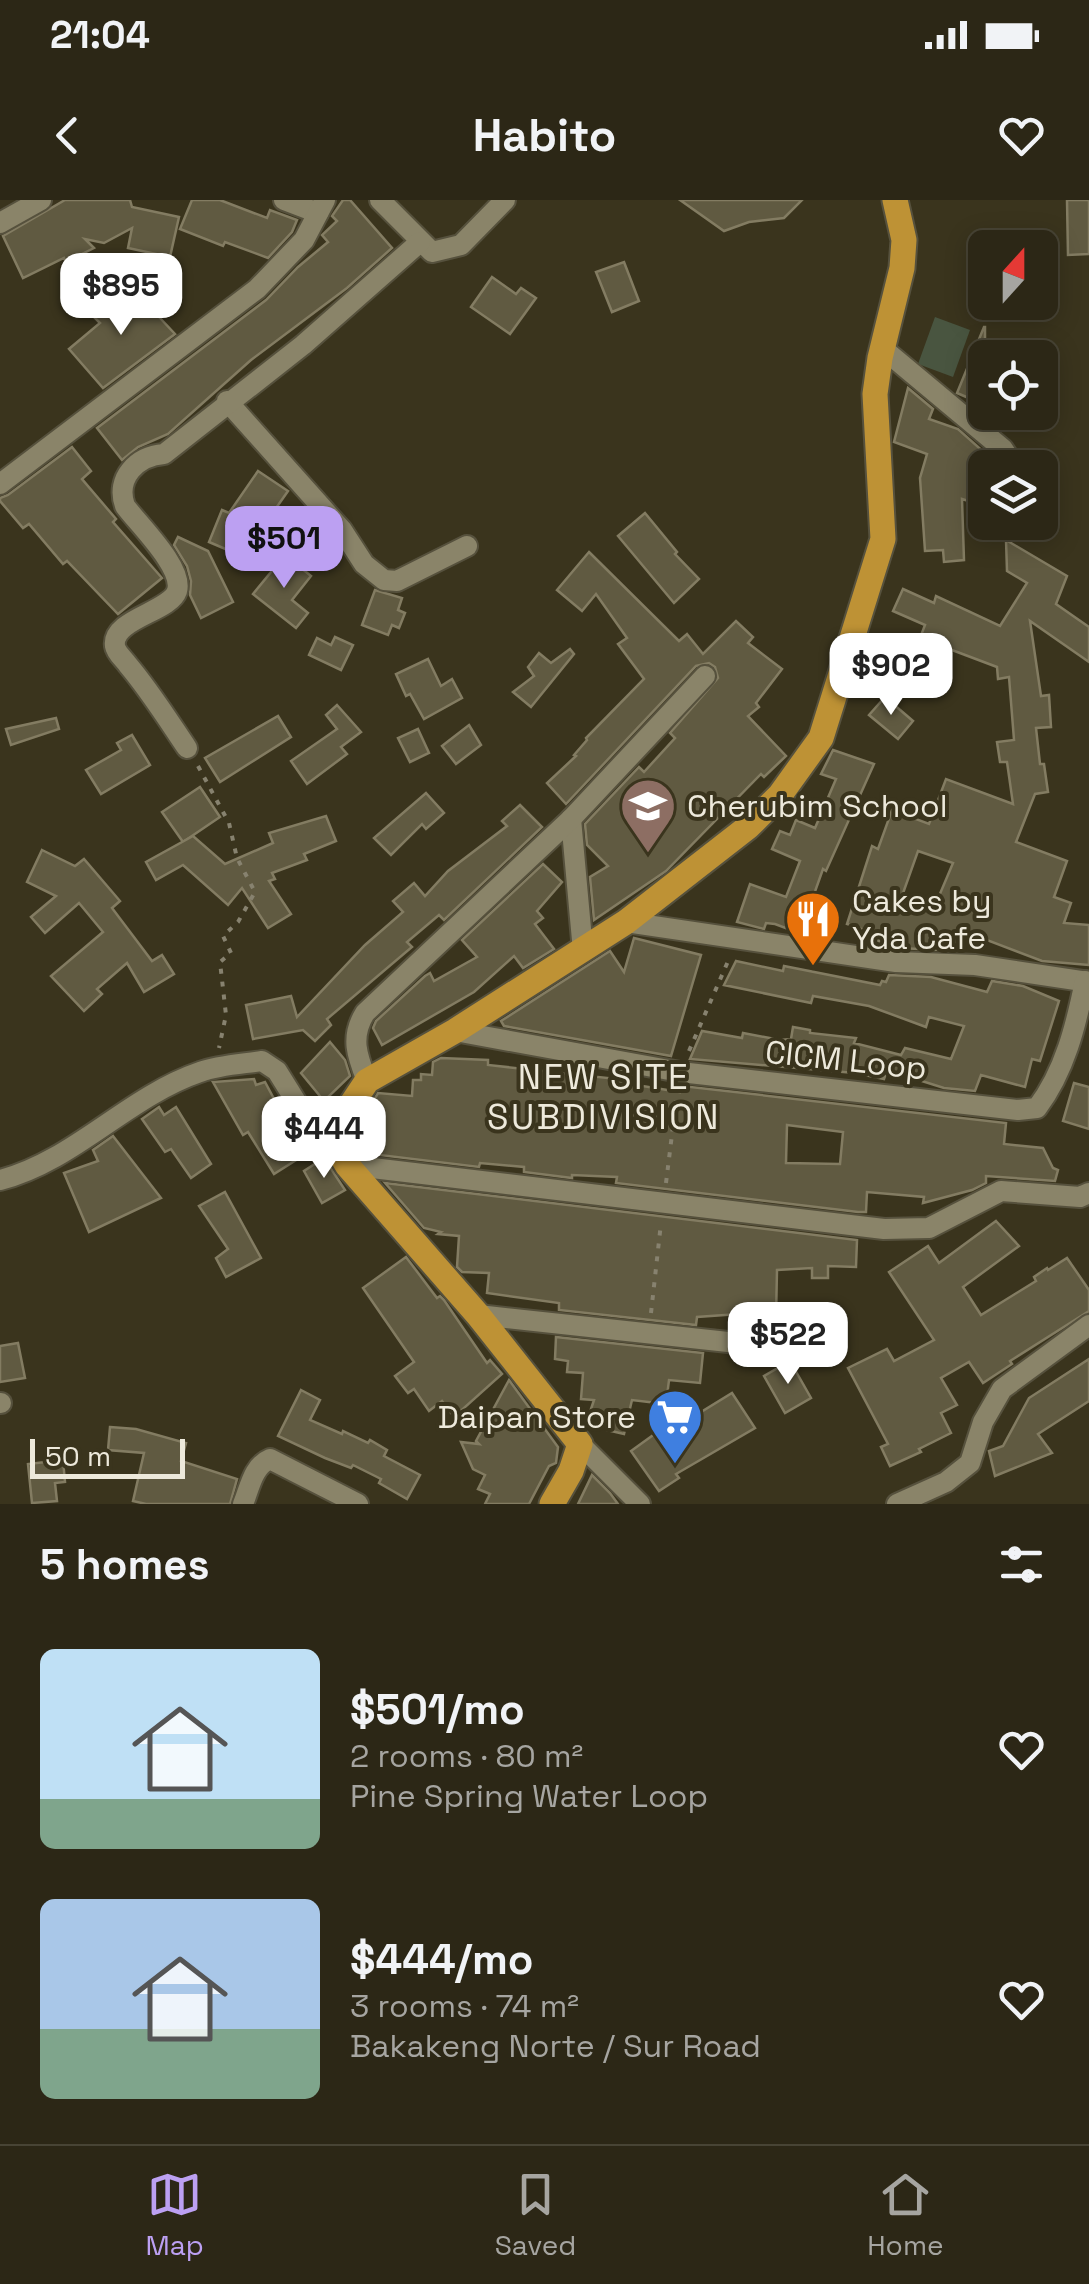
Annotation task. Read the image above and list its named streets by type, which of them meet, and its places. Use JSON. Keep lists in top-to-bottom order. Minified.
{"streets":{"street":["CICM Loop"]},"districts":["NEW SITE SUBDIVISION"],"places":{"school or university":["Cherubim School"],"restaurant":["Cakes by Yda Cafe"],"supermarket":["Daipan Store"]},"scale_bar":"50 m","north":"top","page":{"status":"21:04","header":"Habito","price":["$895","$501","$902","$444","$522"],"scale":"50 m","heading":"5 homes","list":[{"name":"$501/mo","note":"2 rooms · 80 m² · Pine Spring Water Loop"},{"name":"$444/mo","note":"3 rooms · 74 m² · Bakakeng Norte / Sur Road"}],"tabs":["Map","Saved","Home"]}}
